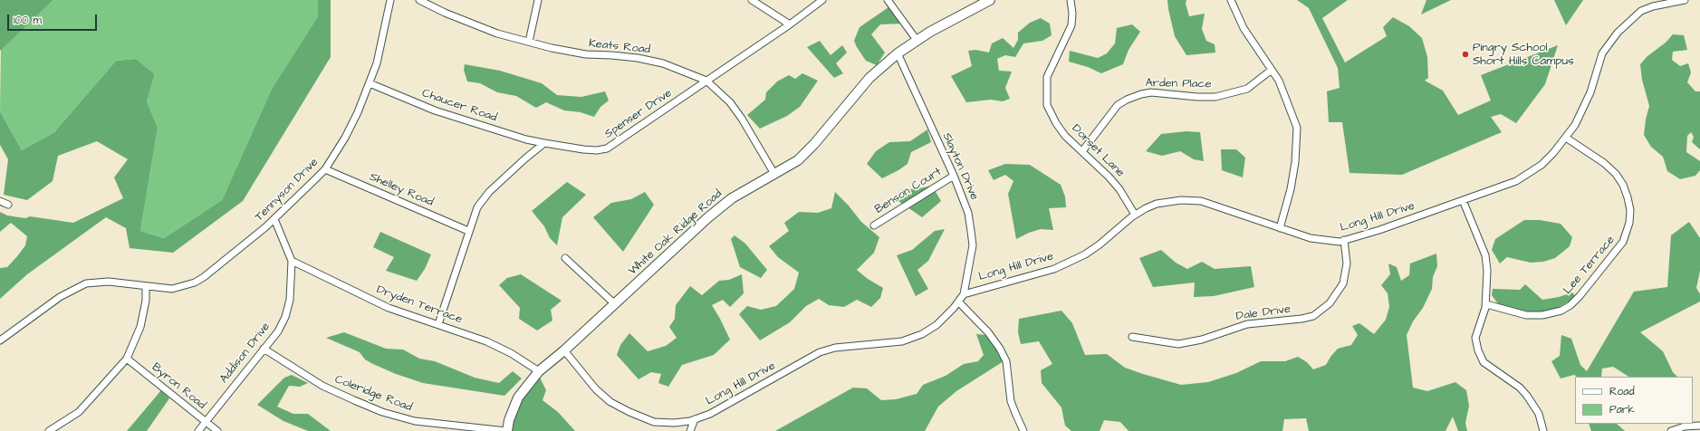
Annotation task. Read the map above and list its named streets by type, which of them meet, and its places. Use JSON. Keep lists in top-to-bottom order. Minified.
{"streets":{"street":["Keats Road","Arden Place","Chaucer Road","Spenser Drive","Dorset Lane","Slayton Drive","Tennyson Drive","Shelley Road","Benson Court","Long Hill Drive","White Oak Ridge Road","Lee Terrace","Dryden Terrace","Dale Drive","Addison Drive","Byron Road","Coleridge Road"]},"crossings":[["Keats Road","Spenser Drive"],["Keats Road","White Oak Ridge Road"],["Arden Place","Dorset Lane"],["Chaucer Road","Spenser Drive"],["Chaucer Road","Tennyson Drive"],["Dorset Lane","Long Hill Drive"],["Slayton Drive","Benson Court"],["Slayton Drive","Long Hill Drive"],["Slayton Drive","White Oak Ridge Road"],["Tennyson Drive","Shelley Road"],["Tennyson Drive","Addison Drive"],["Long Hill Drive","White Oak Ridge Road"],["Long Hill Drive","Lee Terrace"],["Long Hill Drive","Dale Drive"],["White Oak Ridge Road","Dryden Terrace"],["White Oak Ridge Road","Coleridge Road"],["Dryden Terrace","Addison Drive"],["Addison Drive","Byron Road"],["Addison Drive","Coleridge Road"]],"places":["Pingry School Short Hills Campus"],"legend":["Road","Park"],"scale_bar":"100 m"}
